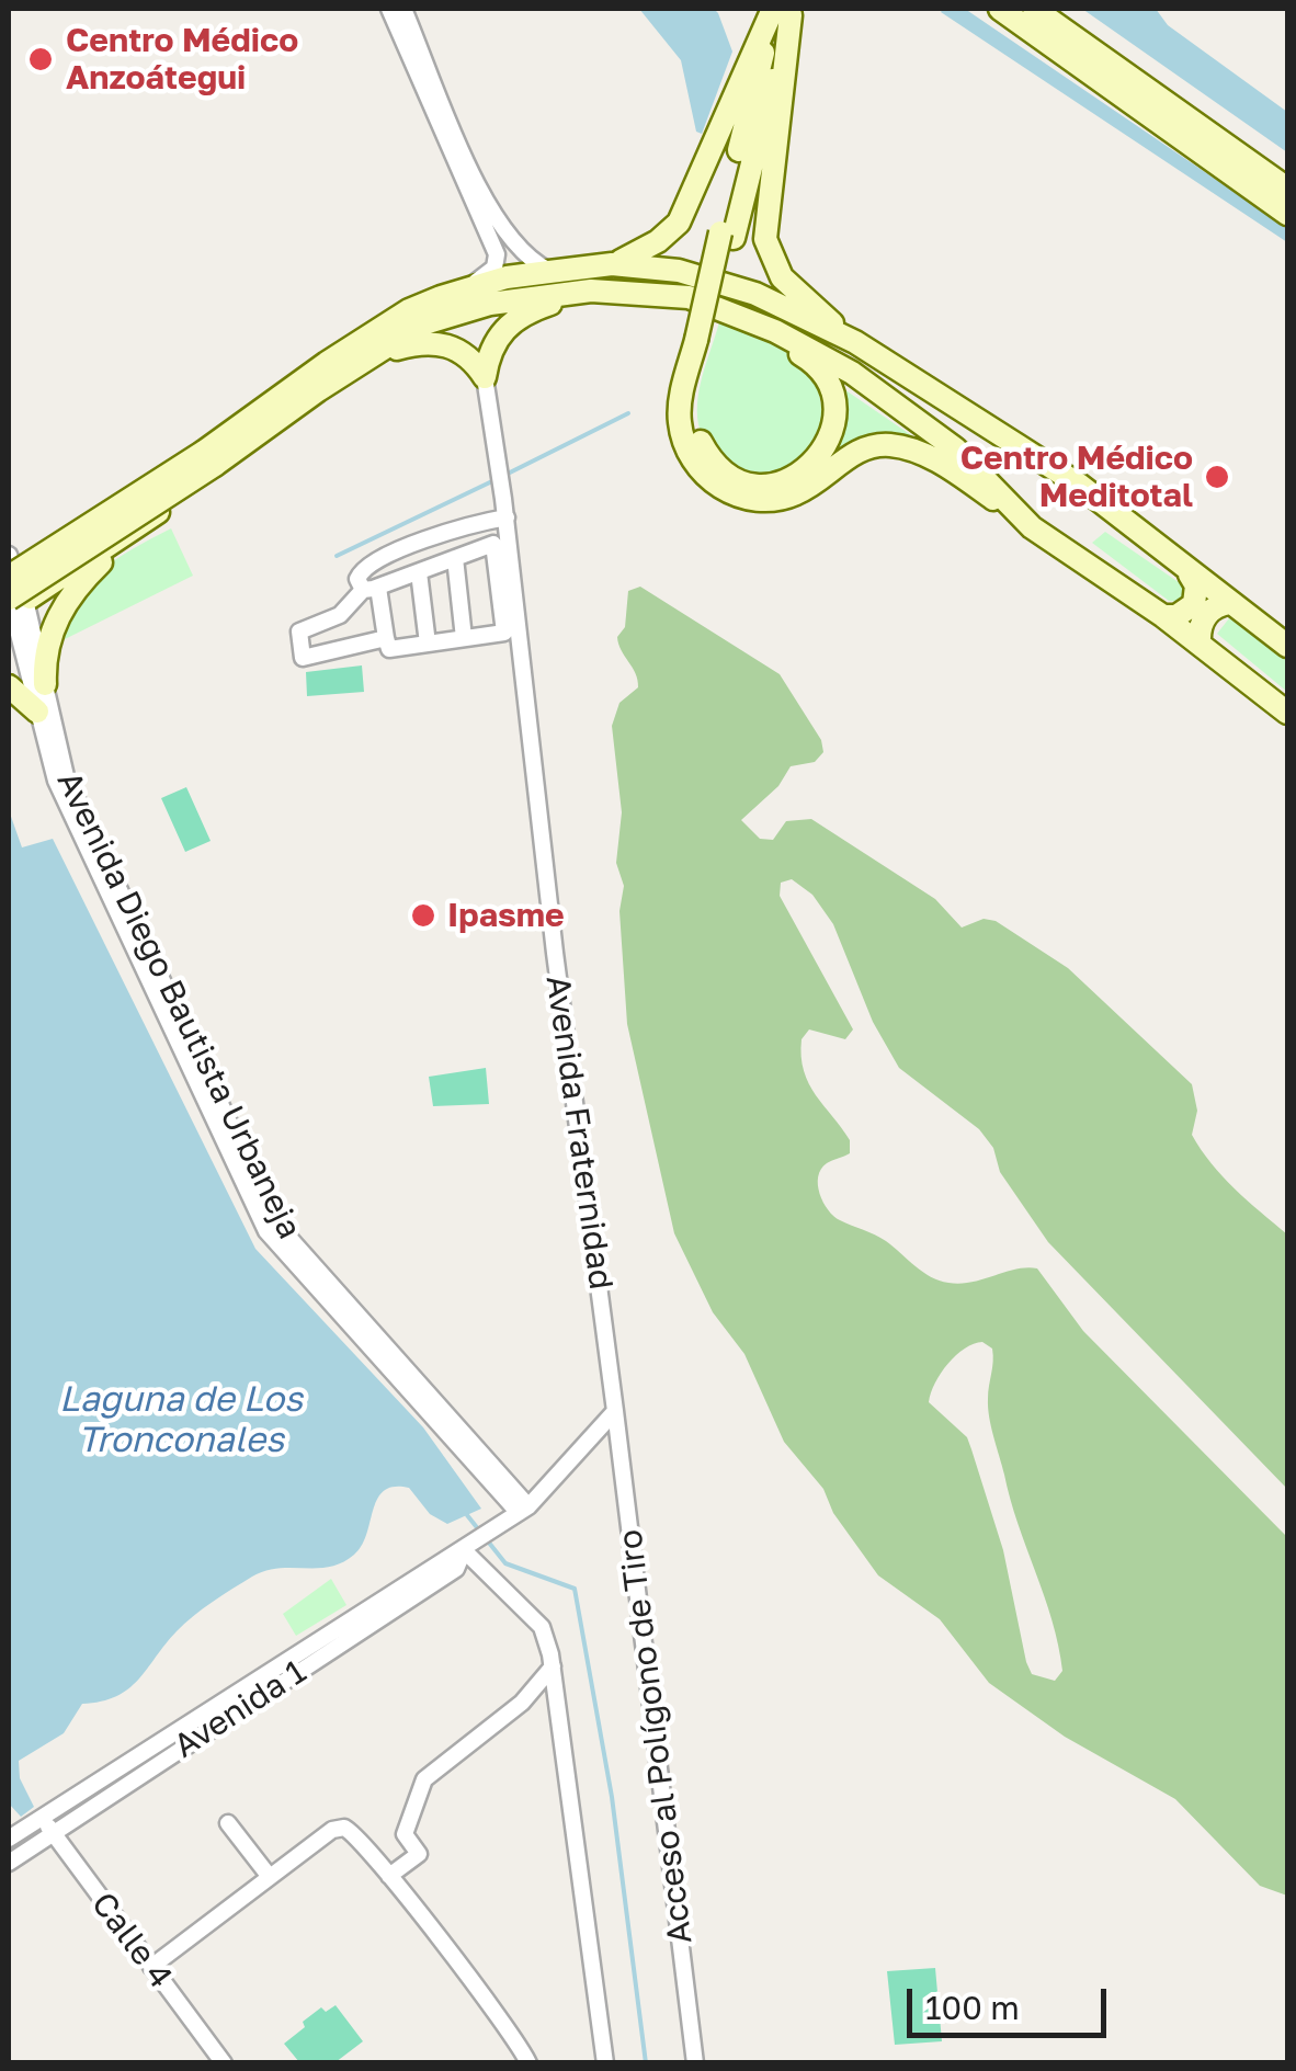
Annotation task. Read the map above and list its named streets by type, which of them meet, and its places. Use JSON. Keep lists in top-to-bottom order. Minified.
{"streets":{"street":["Avenida Diego Bautista Urbaneja","Avenida Fraternidad","Avenida 1","Acceso al Polígono de Tiro","Calle 4"]},"crossings":[["Avenida Fraternidad","Acceso al Polígono de Tiro"],["Avenida 1","Calle 4"]],"water":["Laguna de Los Tronconales"],"places":["Centro Médico Anzoátegui","Centro Médico Meditotal","Ipasme"],"scale_bar":"100 m"}
